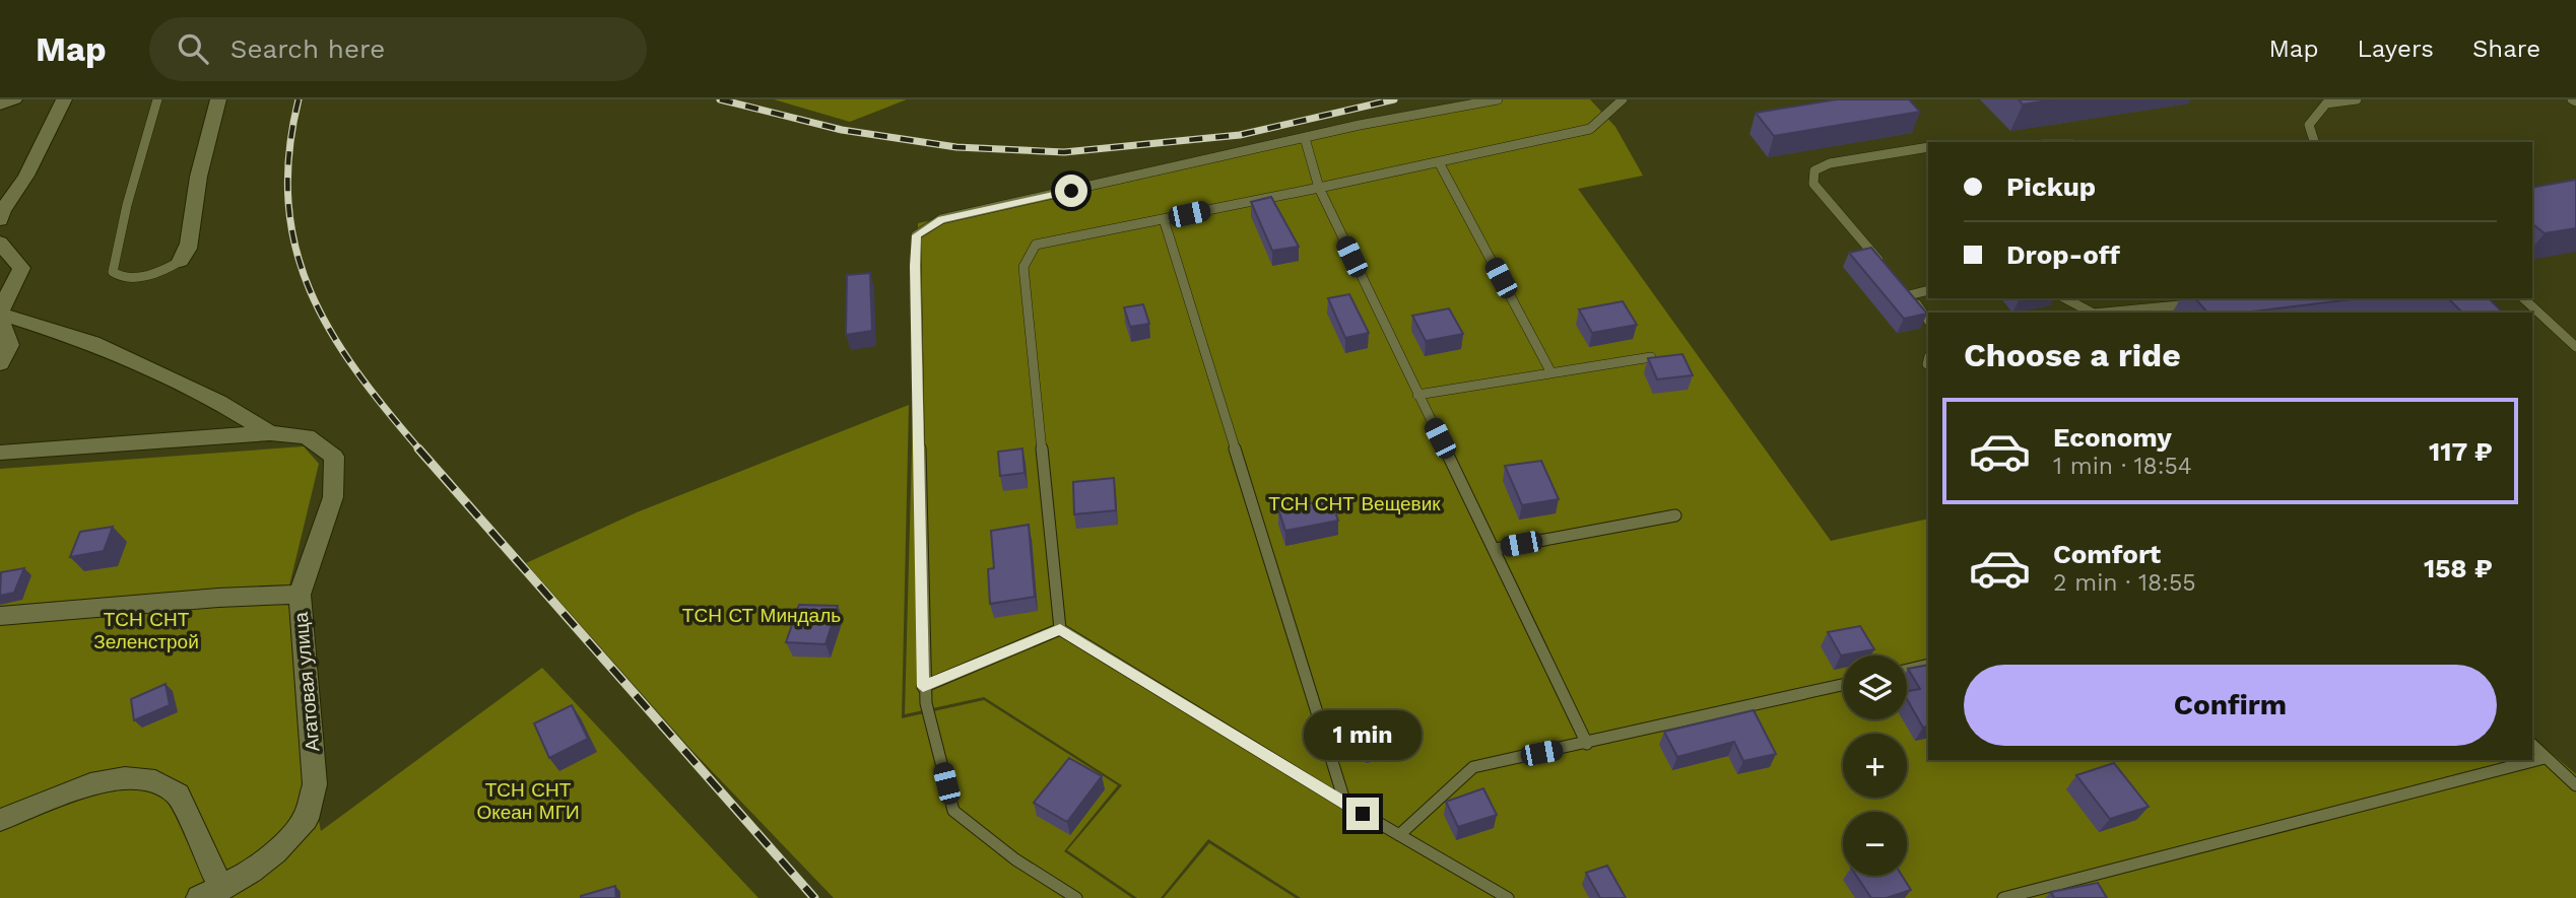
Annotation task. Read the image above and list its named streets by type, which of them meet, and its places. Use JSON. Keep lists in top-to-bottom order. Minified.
{"streets":{"street":["Агатовая улица"]},"parks":["ТСН СНТ Вещевик","ТСН СТ Миндаль","ТСН СНТ Зеленстрой","ТСН СНТ Океан МГИ"],"page":{"header":"Map","search":"Search here","nav":["Map","Layers","Share"],"banner":["Pickup","Drop-off"],"heading":"Choose a ride","list":[{"name":"Economy","note":"1 min · 18:54","value":"117 ₽"},{"name":"Comfort","note":"2 min · 18:55","value":"158 ₽"}],"buttons":"Confirm","map_buttons":["+","−"],"bubble":"1 min"}}
